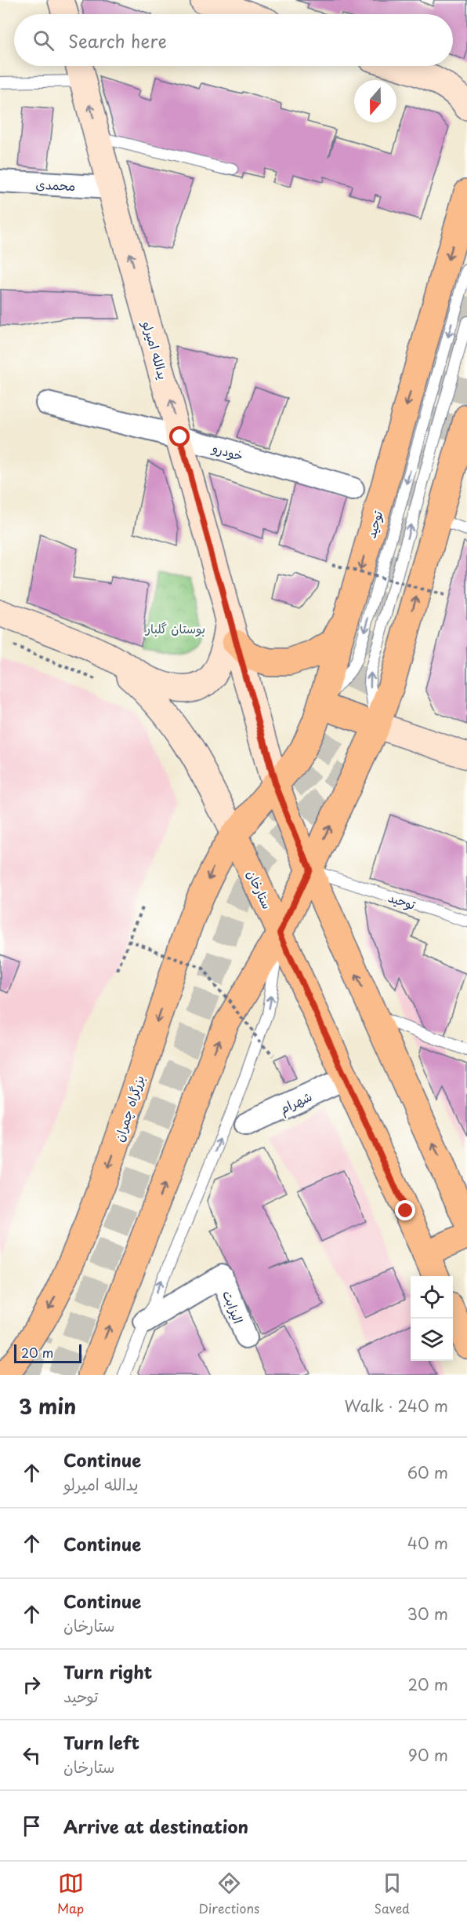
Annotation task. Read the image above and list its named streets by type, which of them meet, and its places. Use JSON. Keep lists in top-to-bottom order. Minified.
{"streets":{"main road":["توحید","ستارخان","بزرگراه چمران"],"street":["محمدی","یدالله امیرلو","خودرو","شهرام","الیزابت"]},"crossings":[["محمدی","یدالله امیرلو"],["یدالله امیرلو","خودرو"],["یدالله امیرلو","توحید"],["توحید","ستارخان"],["توحید","بزرگراه چمران"],["ستارخان","شهرام"],["ستارخان","بزرگراه چمران"]],"one_way":["یدالله امیرلو"],"parks":["بوستان گلبار"],"scale_bar":"20 m","north":"bottom","page":{"search":"Search here","scale":"20 m","heading":["3 min","Walk · 240 m"],"list":[["Continue","یدالله امیرلو","60 m"],["Continue","40 m"],["Continue","ستارخان","30 m"],["Turn right","توحید","20 m"],["Turn left","ستارخان","90 m"],"Arrive at destination"],"nav":["Map","Directions","Saved"]}}
